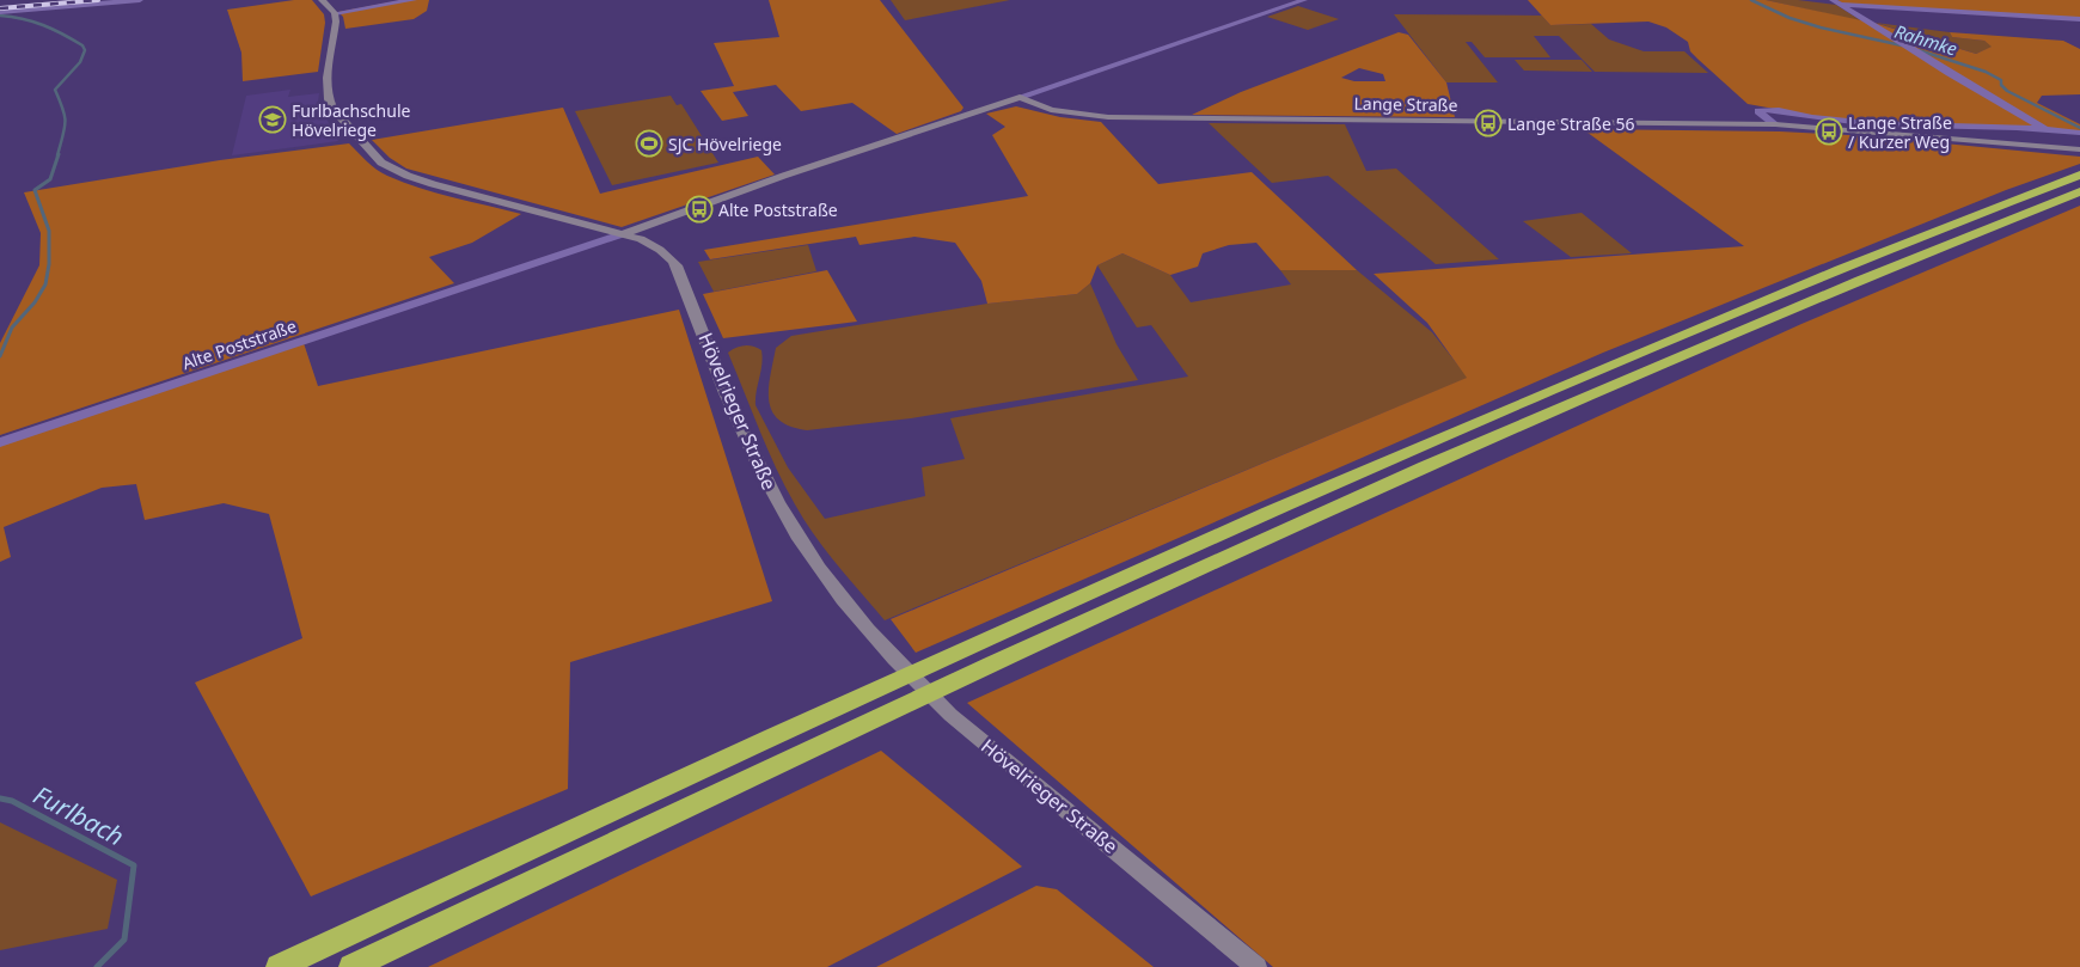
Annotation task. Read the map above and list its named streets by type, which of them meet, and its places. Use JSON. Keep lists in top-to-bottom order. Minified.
{"streets":{"main road":["Lange Straße","Alte Poststraße","Hövelrieger Straße"]},"crossings":[["Lange Straße","Alte Poststraße"],["Alte Poststraße","Hövelrieger Straße"]],"water":["Rahmke","Furlbach"],"places":{"school or university":["Furlbachschule Hövelriege"],"bus stop":["Lange Straße 56","Lange Straße / Kurzer Weg","Alte Poststraße"],"sports":["SJC Hövelriege"]}}
